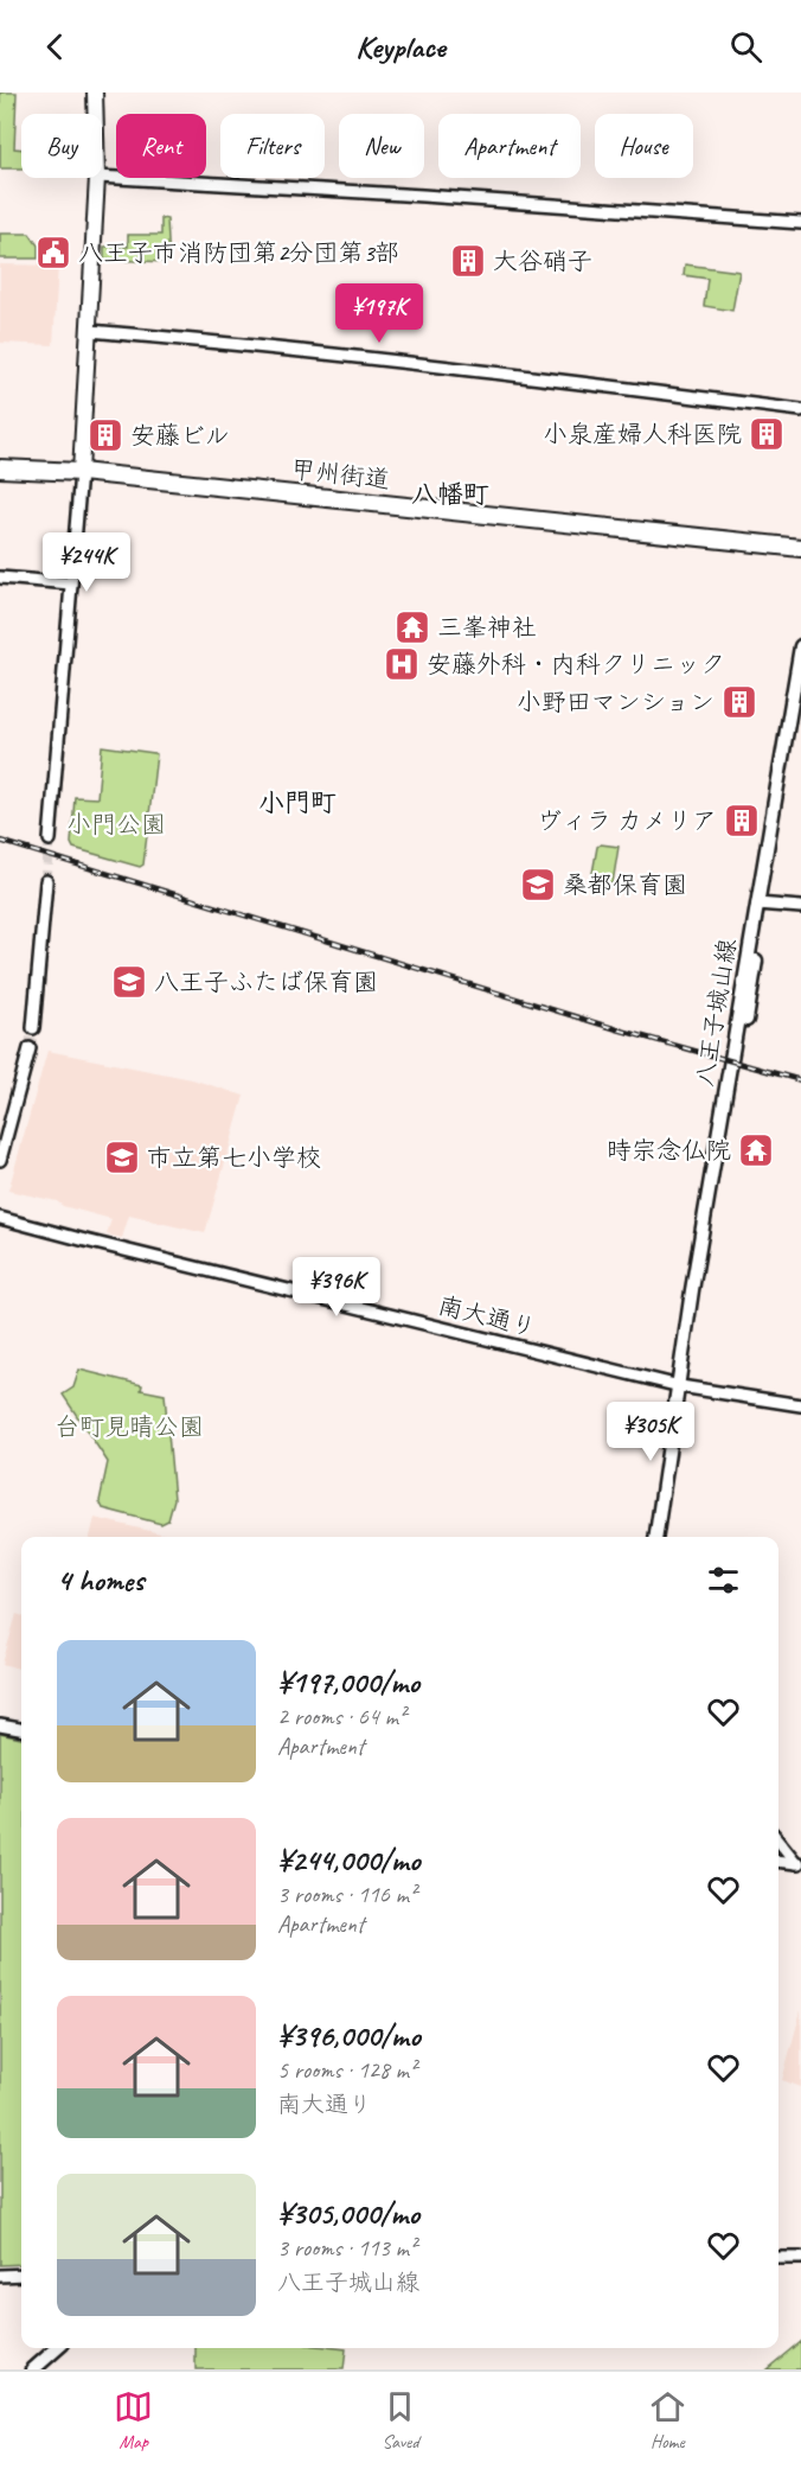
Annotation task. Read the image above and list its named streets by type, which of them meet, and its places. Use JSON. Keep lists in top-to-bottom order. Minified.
{"streets":{"highway":["甲州街道"],"main road":["八王子城山線"],"street":["南大通り"]},"crossings":[["八王子城山線","南大通り"]],"districts":["八幡町","小門町"],"parks":["小門公園","台町見晴公園"],"places":{"public building":["八王子市消防団第2分団第3部"],"building":["大谷硝子","小泉産婦人科医院","安藤ビル","小野田マンション","ヴィラ カメリア"],"temple":["三峯神社","時宗念仏院"],"hospital":["安藤外科・内科クリニック"],"school or university":["桑都保育園","八王子ふたば保育園","市立第七小学校"]},"page":{"header":"Keyplace","chip":["Buy","Rent","Filters","New","Apartment","House"],"price":["¥197K","¥244K","¥396K","¥305K"],"heading":"4 homes","list":[{"name":"¥197,000/mo","note":"2 rooms · 64 m² · Apartment"},{"name":"¥244,000/mo","note":"3 rooms · 116 m² · Apartment"},{"name":"¥396,000/mo","note":"5 rooms · 128 m² · 南大通り"},{"name":"¥305,000/mo","note":"3 rooms · 113 m² · 八王子城山線"}],"tabs":["Map","Saved","Home"]}}
